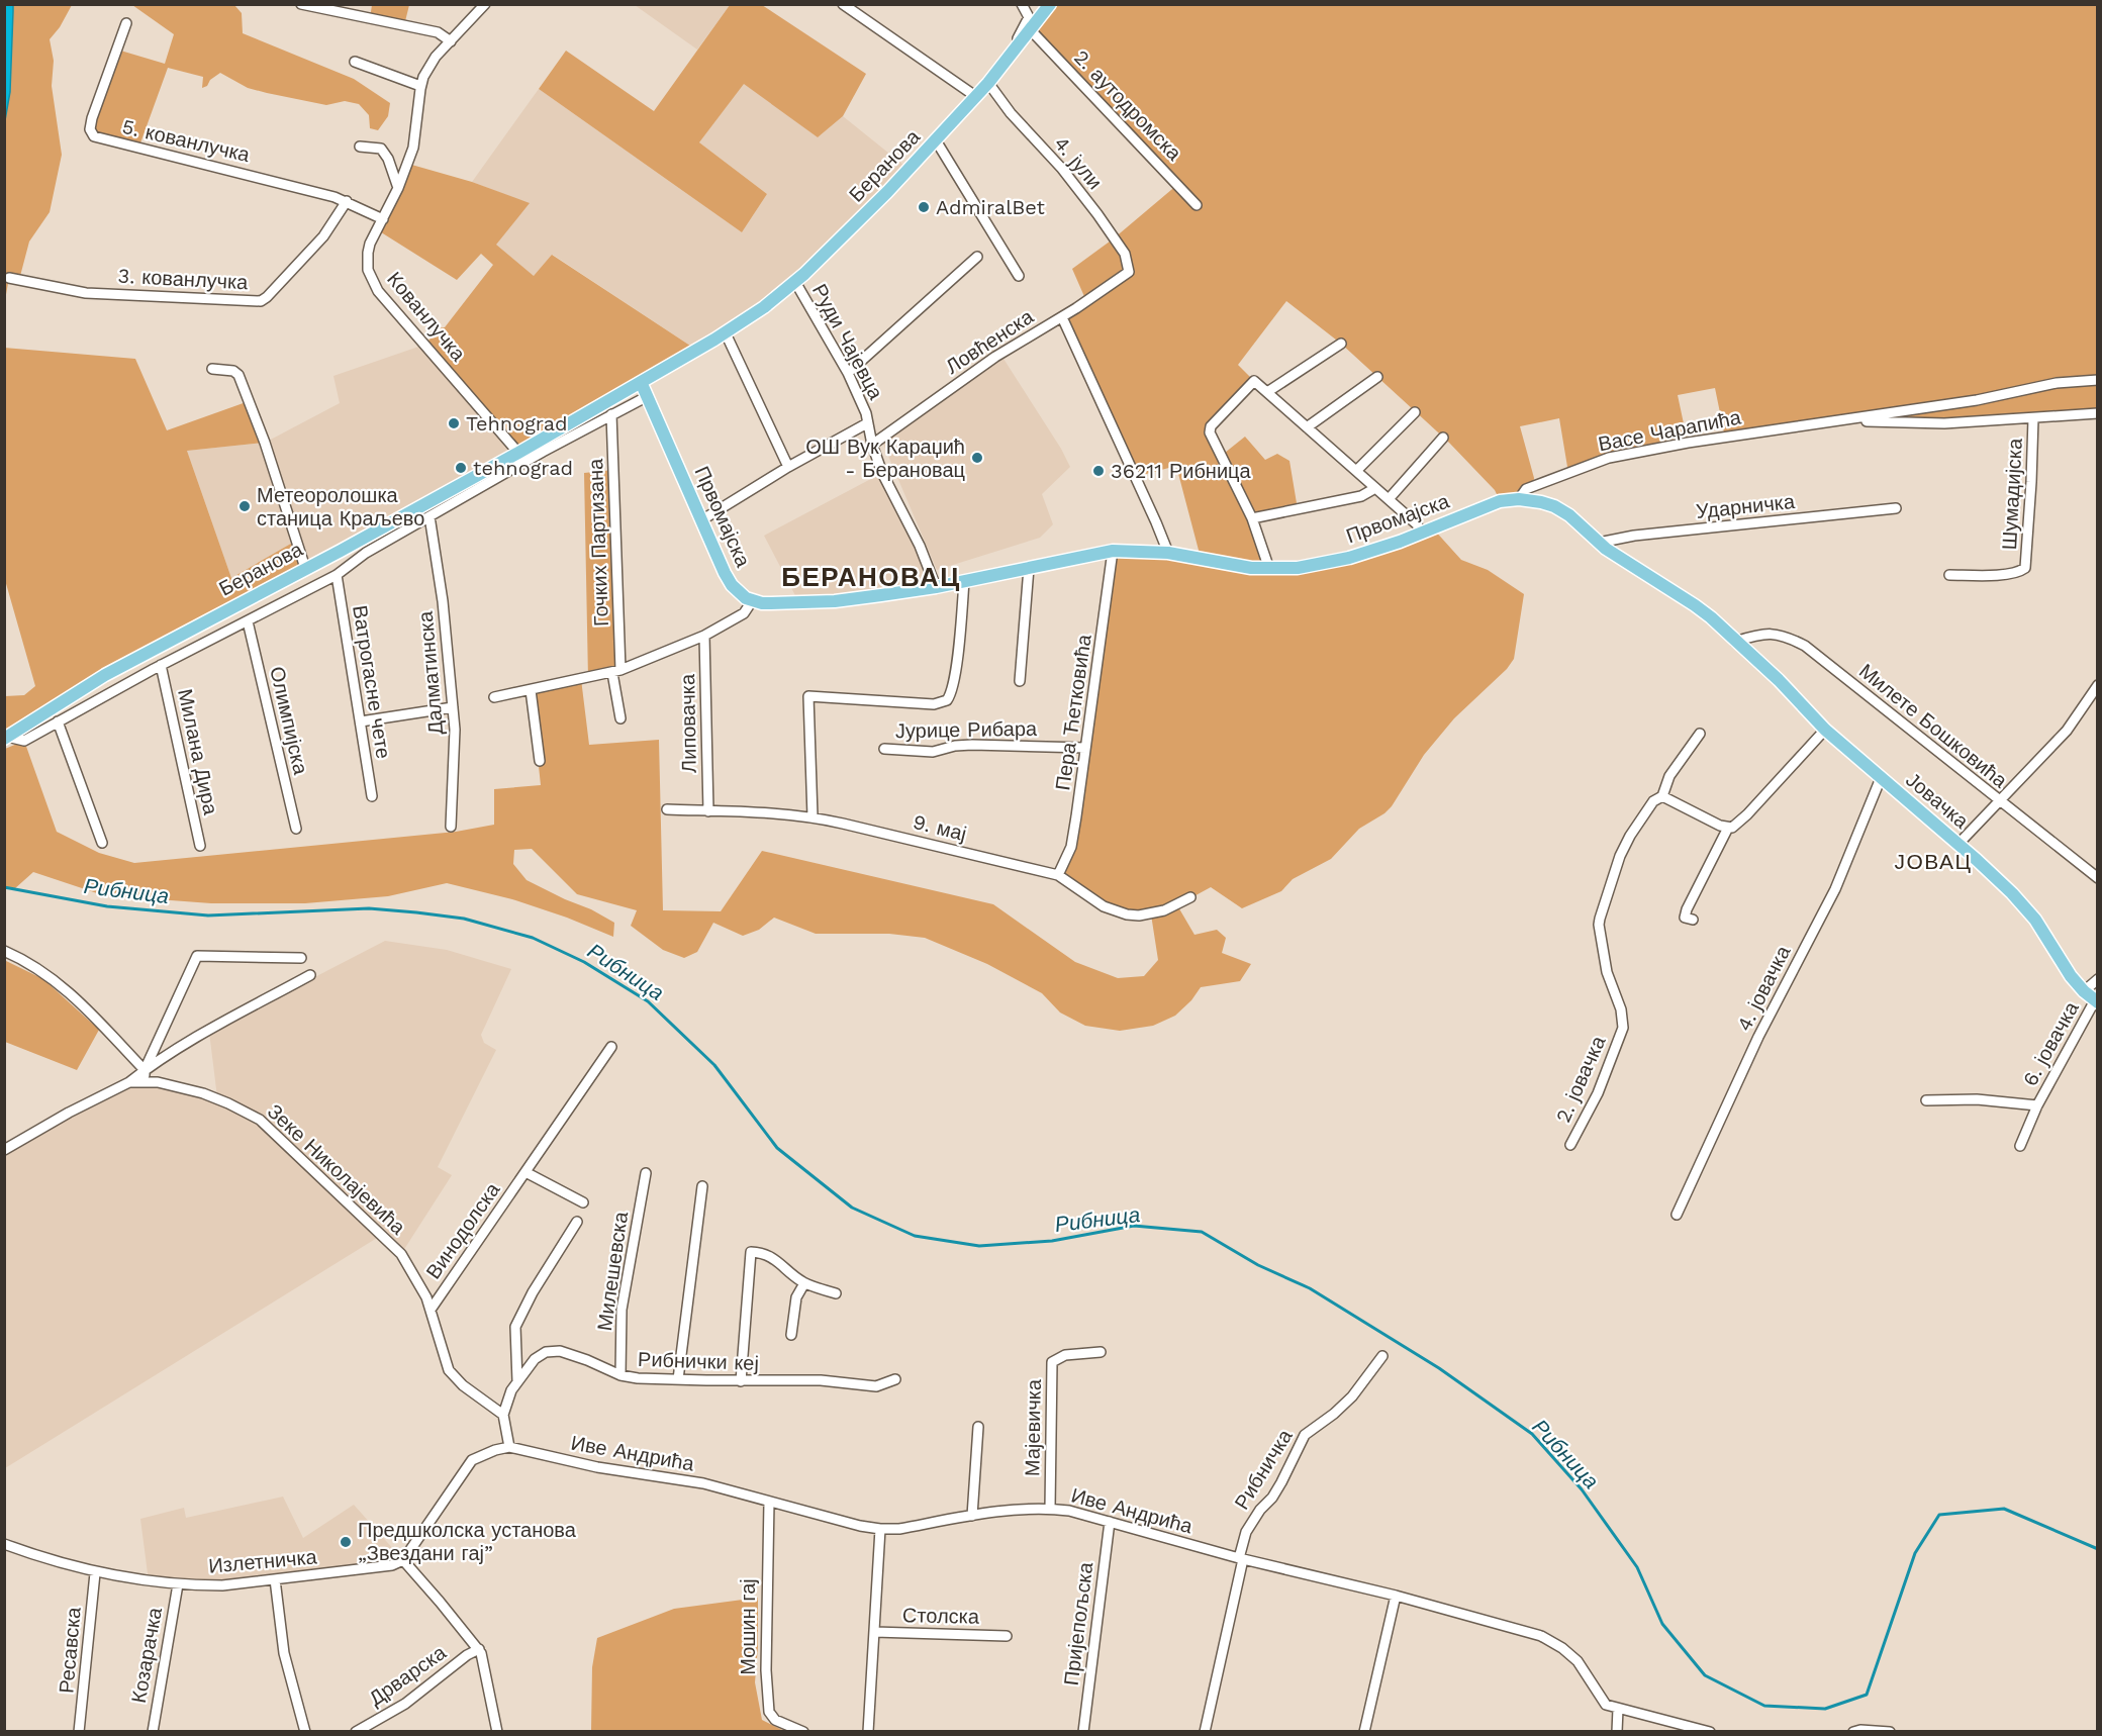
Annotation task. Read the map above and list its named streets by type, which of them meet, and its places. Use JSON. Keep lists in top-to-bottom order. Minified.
{"streets":{"main road":["Беранова","Првомајска","Јовачка"],"street":["2. аутодромска","5. кованлучка","4. јули","3. кованлучка","Кованлучка","Руди Чајевца","Ловћенска","Васе Чарапића","Шумадијска","Ударничка","Гочких Партизана","Далматинска","Ватрогасне чете","Пера Ћетковића","Олимпијска","Липовачка","Милете Бошковића","Јурице Рибара","Милана Дира","9. мај","4. јовачка","6. јовачка","2. јовачка","Зеке Николајевића","Винодолска","Милешевска","Рибнички кеј","Мајевичка","Иве Андрића","Рибничка","Излетничка","Столска","Пријепољска","Мошин гај","Ресавска","Козарачка","Дрварска"]},"crossings":[["2. аутодромска","Беранова"],["5. кованлучка","3. кованлучка"],["5. кованлучка","Кованлучка"],["4. јули","Беранова"],["4. јули","Ловћенска"],["Беранова","Кованлучка"],["Беранова","Руди Чајевца"],["Беранова","Првомајска"],["Беранова","Гочких Партизана"],["Беранова","Далматинска"],["Беранова","Ватрогасне чете"],["Беранова","Олимпијска"],["Беранова","Милана Дира"],["Руди Чајевца","Ловћенска"],["Руди Чајевца","Првомајска"],["Васе Чарапића","Првомајска"],["Ударничка","Првомајска"],["Првомајска","Пера Ћетковића"],["Првомајска","Милете Бошковића"],["Првомајска","Јовачка"],["Пера Ћетковића","Јурице Рибара"],["Пера Ћетковића","9. мај"],["Липовачка","9. мај"],["Милете Бошковића","Јовачка"],["Јовачка","4. јовачка"],["Јовачка","6. јовачка"],["Зеке Николајевића","Винодолска"],["Зеке Николајевића","Рибнички кеј"],["Милешевска","Рибнички кеј"],["Мајевичка","Иве Андрића"],["Иве Андрића","Рибничка"],["Иве Андрића","Столска"],["Иве Андрића","Пријепољска"],["Иве Андрића","Мошин гај"],["Излетничка","Ресавска"],["Излетничка","Козарачка"]],"districts":["БЕРАНОВАЦ","ЈОВАЦ"],"water":["Рибница"],"places":["AdmiralBet","Tehnograd","ОШ Вук Караџић - Берановац","tehnograd","36211 Рибница","Метеоролошка станица Краљево","Предшколска установа „Звездани гај”"]}
